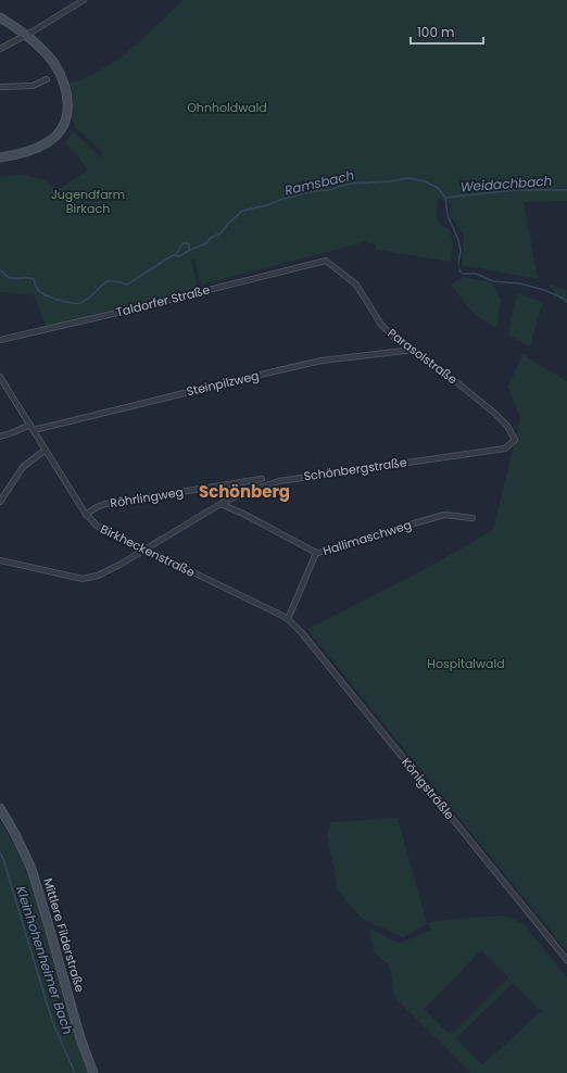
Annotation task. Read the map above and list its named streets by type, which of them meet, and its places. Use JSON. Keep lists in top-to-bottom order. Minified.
{"streets":{"main road":["Mittlere Filderstraße"],"street":["Taldorfer Straße","Parasolstraße","Steinpilzweg","Schönbergstraße","Röhrlingweg","Hallimaschweg","Birkheckenstraße","Königsträßle"]},"crossings":[["Taldorfer Straße","Parasolstraße"],["Parasolstraße","Steinpilzweg"],["Parasolstraße","Schönbergstraße"],["Steinpilzweg","Birkheckenstraße"],["Schönbergstraße","Hallimaschweg"],["Schönbergstraße","Birkheckenstraße"],["Röhrlingweg","Birkheckenstraße"],["Birkheckenstraße","Königsträßle"]],"districts":["Schönberg"],"water":["Ramsbach","Weidachbach","Kleinhohenheimer Bach"],"parks":["Ohnholdwald","Jugendfarm Birkach","Hospitalwald"],"scale_bar":"100 m"}
